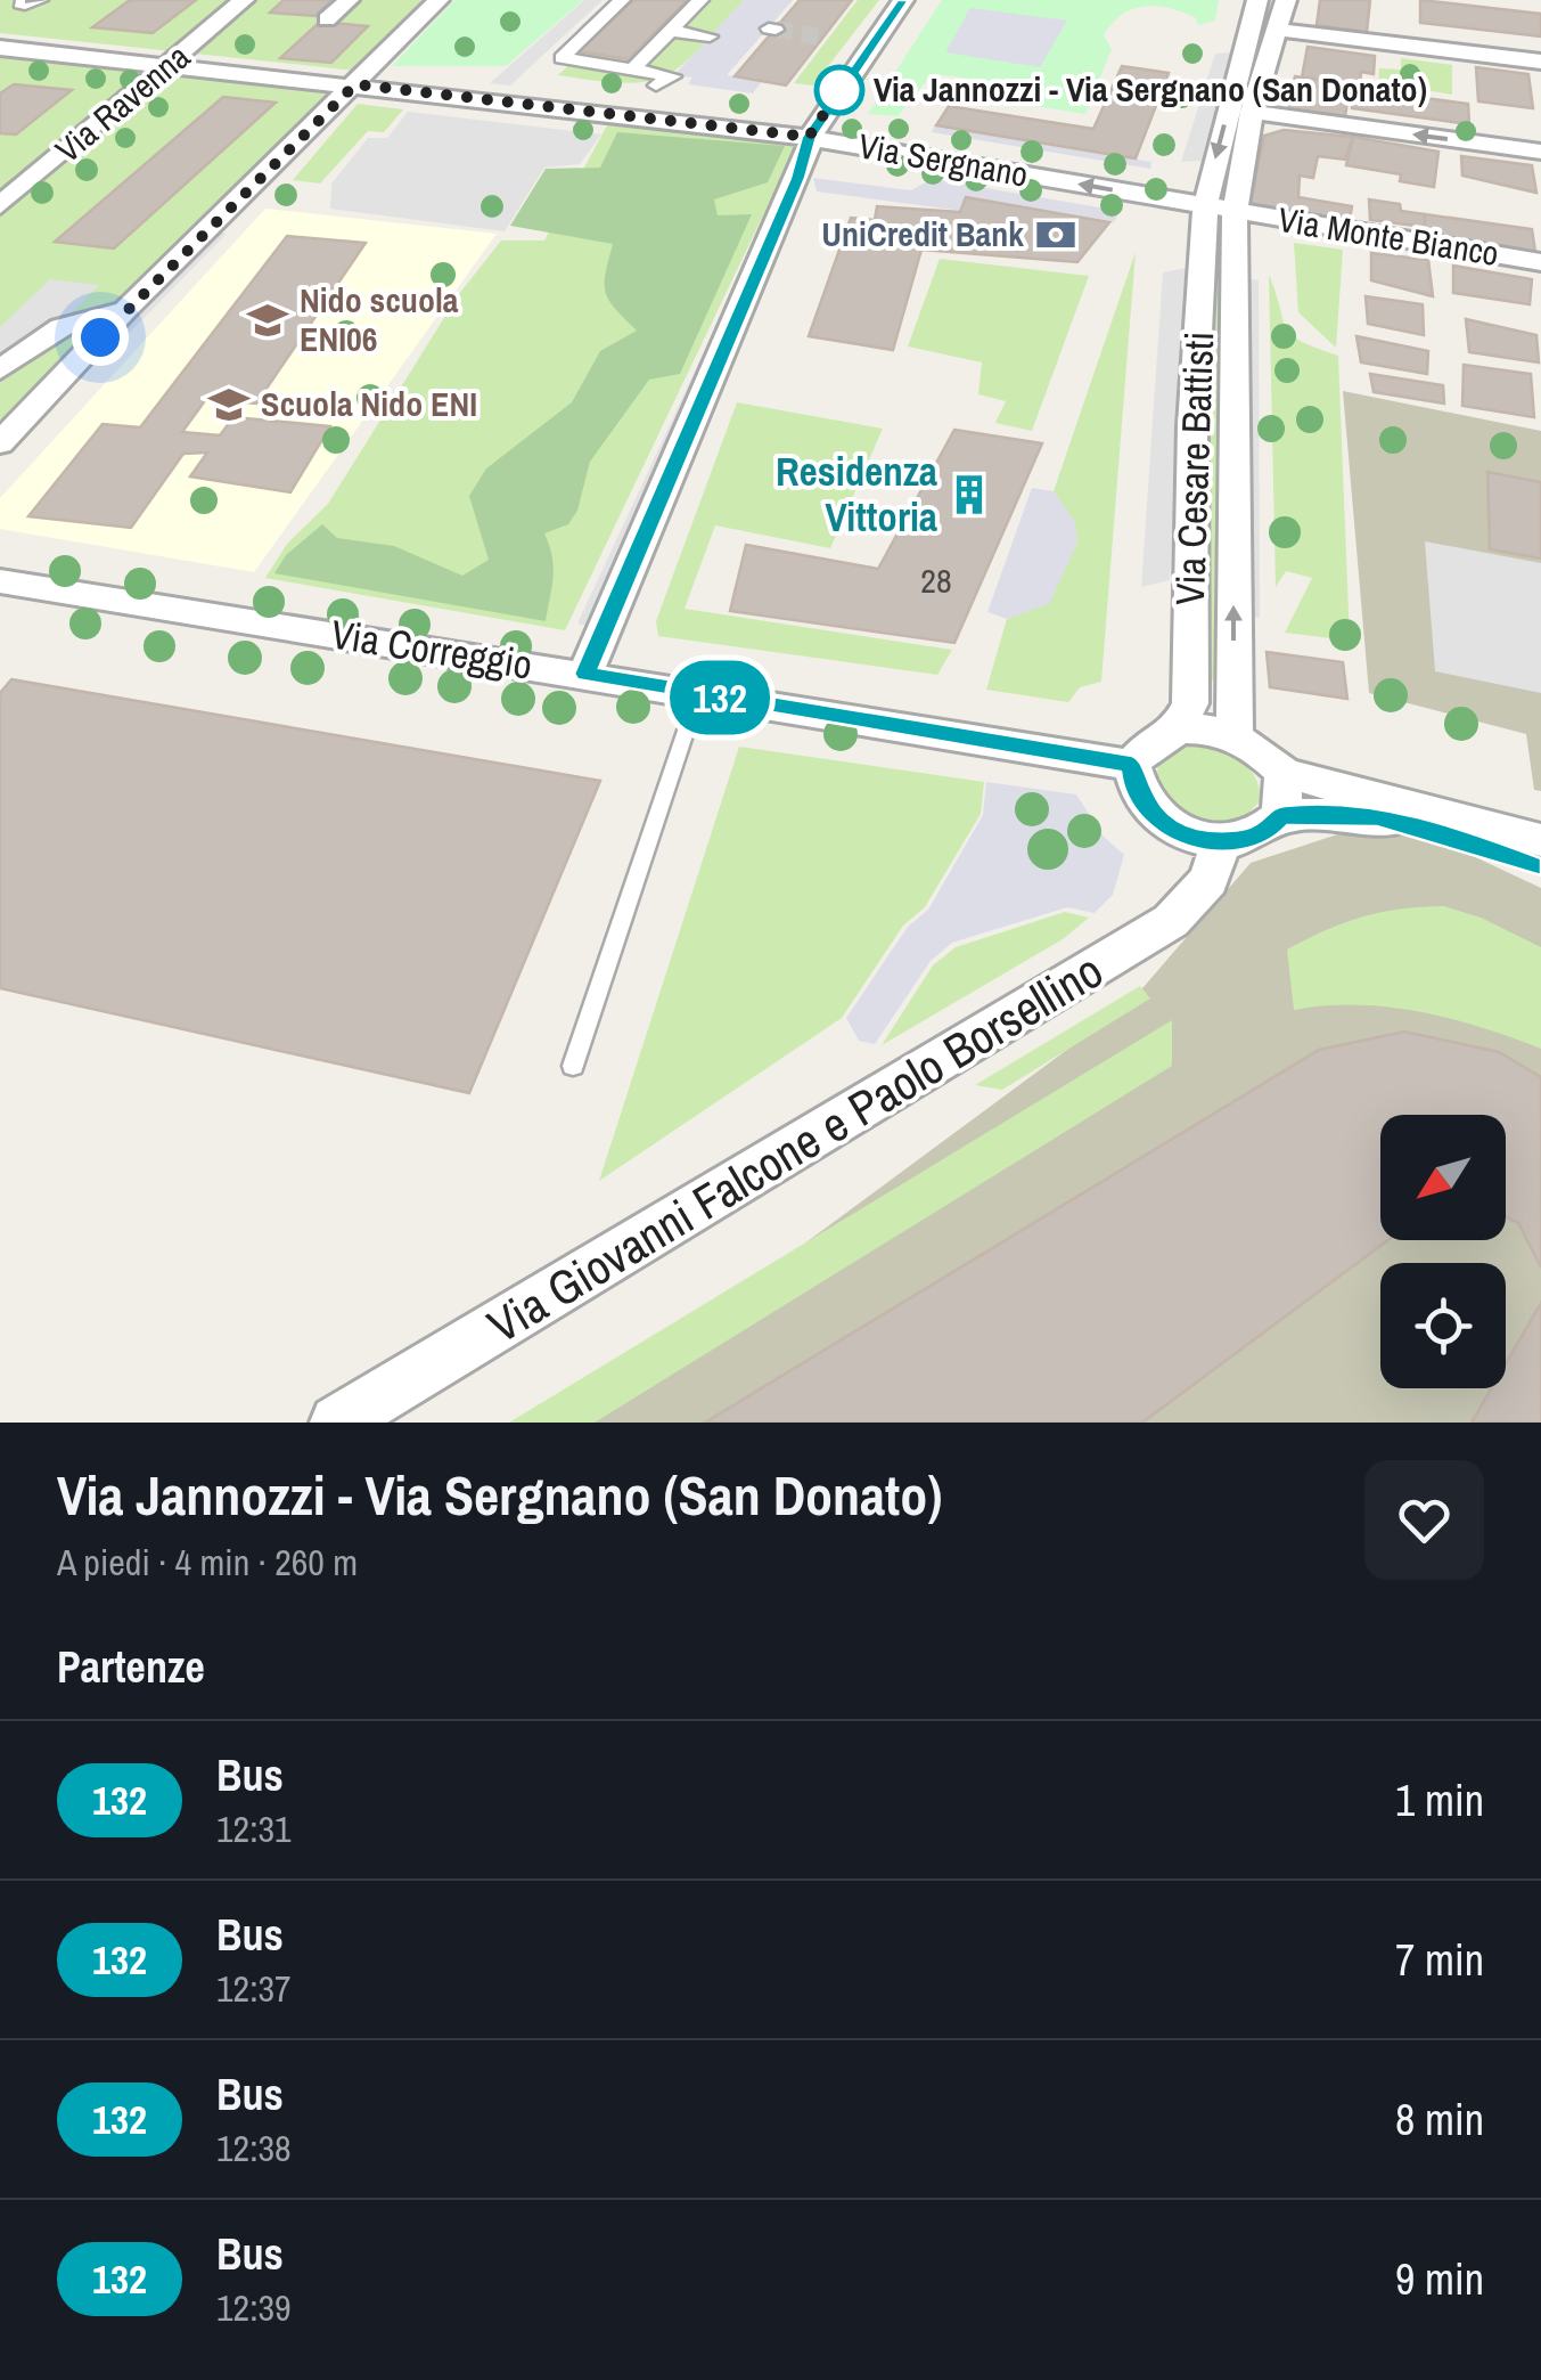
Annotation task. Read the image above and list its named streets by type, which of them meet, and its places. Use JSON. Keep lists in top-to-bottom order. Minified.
{"streets":{"street":["Via Ravenna","Via Sergnano","Via Monte Bianco","Via Cesare Battisti","Via Correggio","Via Giovanni Falcone e Paolo Borsellino"]},"crossings":[["Via Ravenna","Via Sergnano"],["Via Sergnano","Via Monte Bianco"],["Via Sergnano","Via Cesare Battisti"],["Via Monte Bianco","Via Cesare Battisti"],["Via Cesare Battisti","Via Correggio"],["Via Cesare Battisti","Via Giovanni Falcone e Paolo Borsellino"],["Via Correggio","Via Giovanni Falcone e Paolo Borsellino"]],"places":{"other":["Via Jannozzi - Via Sergnano (San Donato)"],"bank":["UniCredit Bank"],"school or university":["Nido scuola ENI06","Scuola Nido ENI"],"building":["Residenza Vittoria"]},"lines":["bus line 132"],"house_numbers":["28"],"north":"bottom left","page":{"on_map":"132","heading":[["Via Jannozzi - Via Sergnano (San Donato)","A piedi · 4 min · 260 m"],"Partenze"],"list":[{"mark":"132","name":"Bus","note":"12:31","value":"1 min"},{"mark":"132","name":"Bus","note":"12:37","value":"7 min"},{"mark":"132","name":"Bus","note":"12:38","value":"8 min"},{"mark":"132","name":"Bus","note":"12:39","value":"9 min"}]}}
